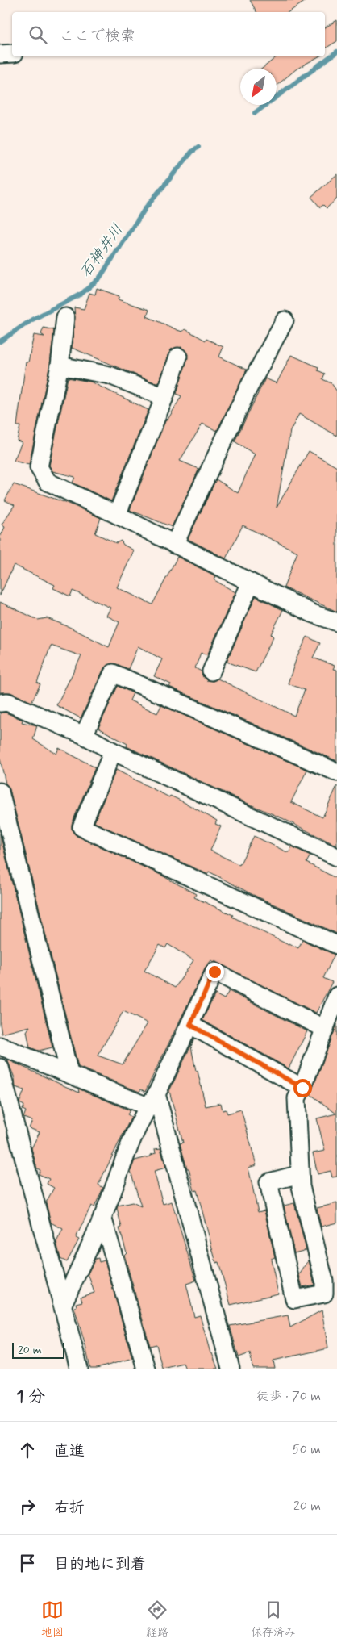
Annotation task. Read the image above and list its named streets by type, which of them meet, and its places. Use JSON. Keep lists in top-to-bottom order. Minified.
{"water":["石神井川"],"scale_bar":"20 m","north":"bottom left","page":{"search":"ここで検索","scale":"20 m","heading":["1 分","徒歩 · 70 m"],"list":[["直進","50 m"],["右折","20 m"],"目的地に到着"],"nav":["地図","経路","保存済み"]}}
